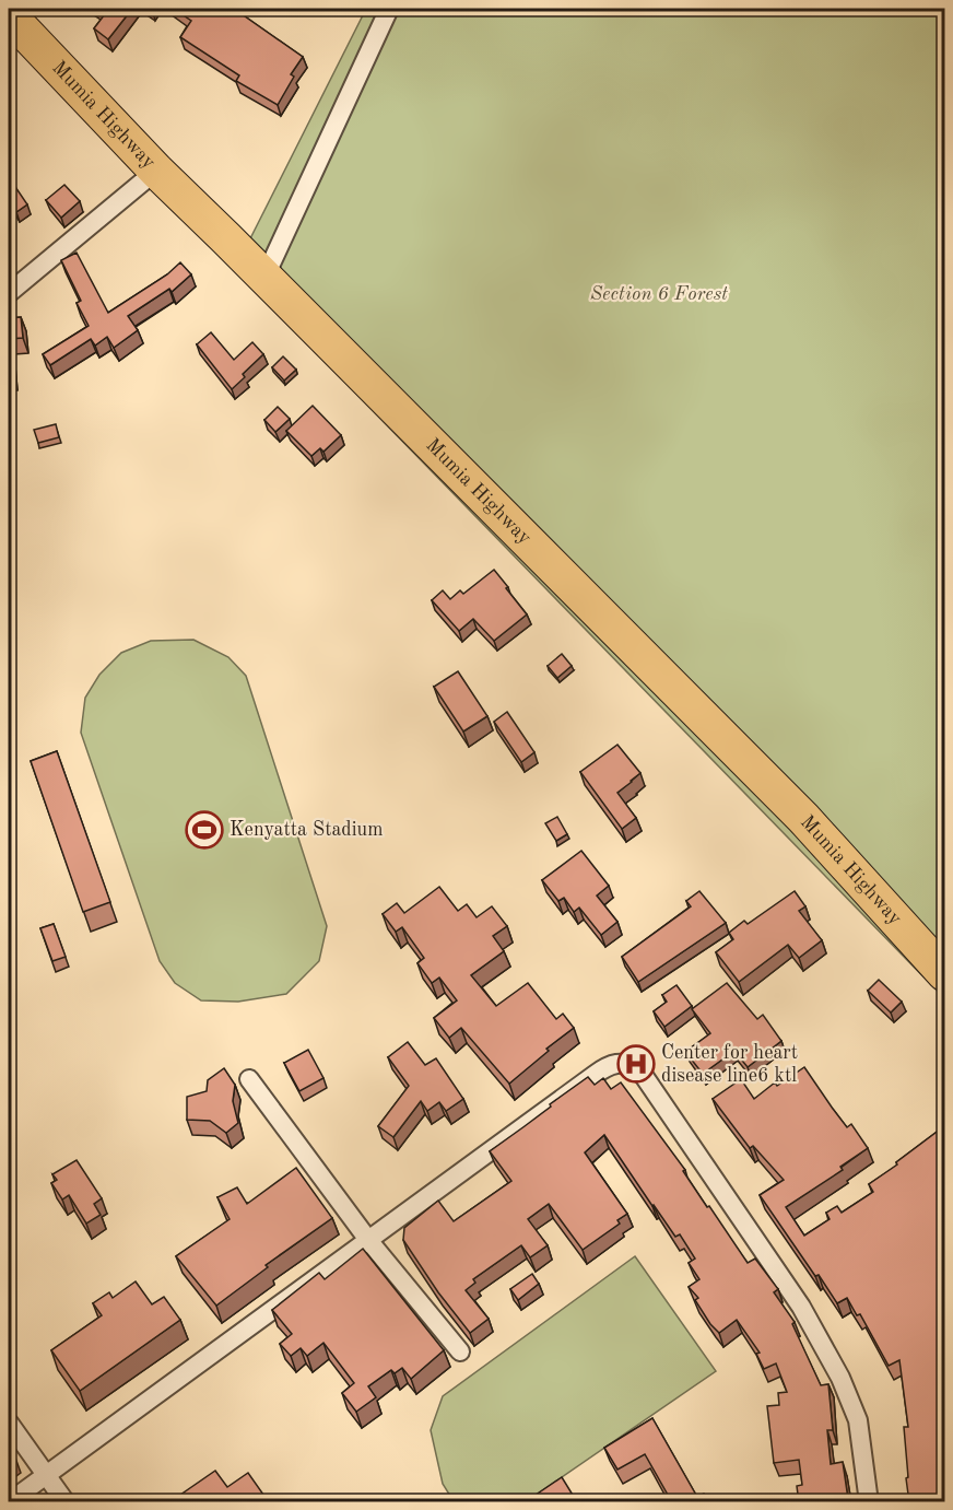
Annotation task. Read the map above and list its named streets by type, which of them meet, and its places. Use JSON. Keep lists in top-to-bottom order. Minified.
{"streets":{"highway":["Mumia Highway"]},"parks":["Section 6 Forest"],"places":{"sports":["Kenyatta Stadium"],"hospital":["Center for heart disease line6 ktl"]}}
